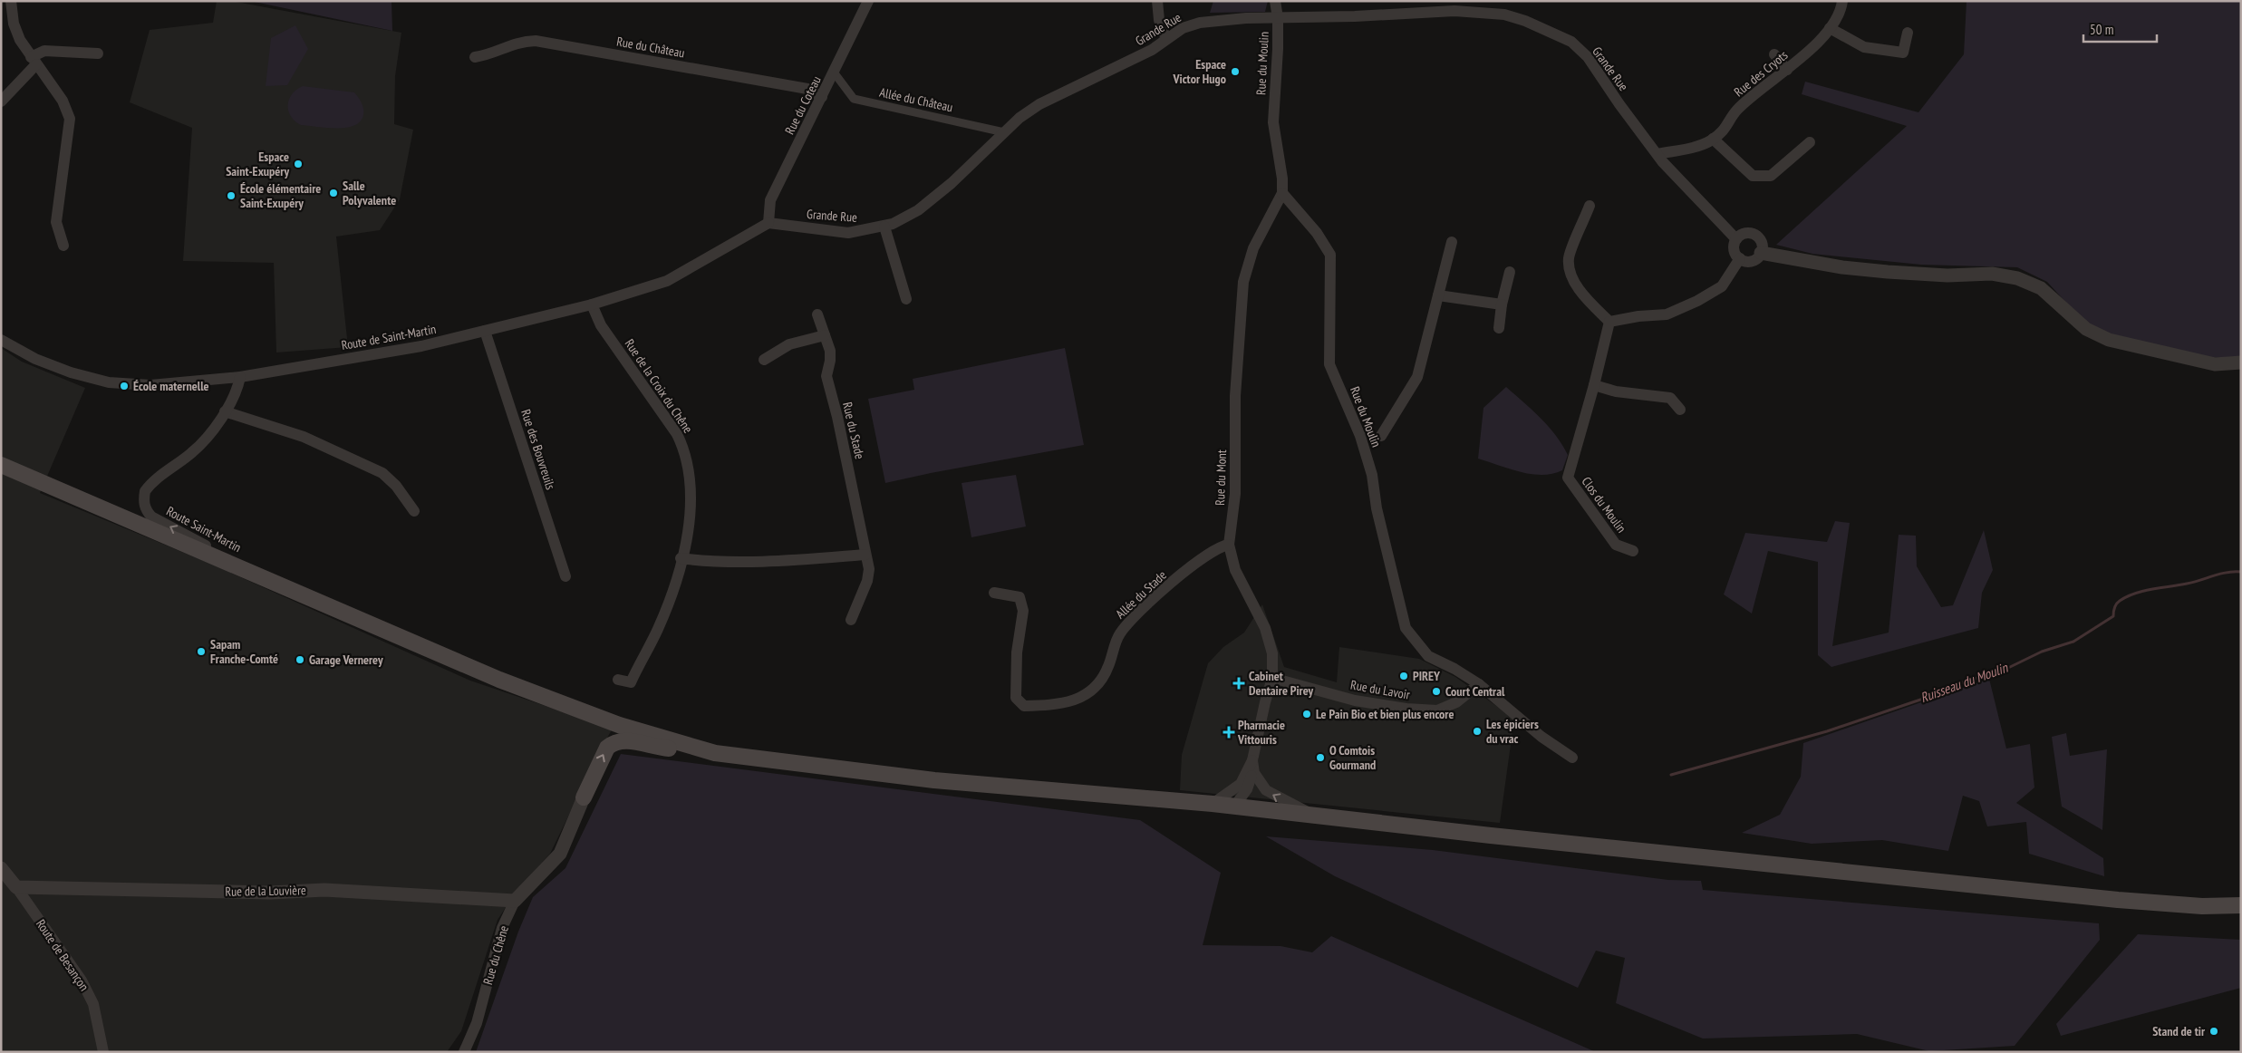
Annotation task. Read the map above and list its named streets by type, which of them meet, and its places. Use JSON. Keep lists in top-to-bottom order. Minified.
{"streets":{"street":["Grande Rue","Rue du Château","Rue du Moulin","Rue des Cryots","Allée du Château","Rue du Coteau","Route de Saint-Martin","Rue de la Croix du Chêne","Rue du Stade","Rue des Bouvreuils","Rue du Mont","Clos du Moulin","Route Saint-Martin","Allée du Stade","Rue du Lavoir","Rue de la Louvière","Route de Besançon","Rue du Chêne"]},"crossings":[["Grande Rue","Rue du Moulin"],["Grande Rue","Rue des Cryots"],["Grande Rue","Allée du Château"],["Grande Rue","Rue du Coteau"],["Grande Rue","Route de Saint-Martin"],["Rue du Château","Rue du Coteau"],["Rue du Moulin","Rue du Mont"],["Rue du Moulin","Rue du Lavoir"],["Allée du Château","Rue du Coteau"],["Rue du Coteau","Route de Saint-Martin"],["Route de Saint-Martin","Rue de la Croix du Chêne"],["Route de Saint-Martin","Rue des Bouvreuils"],["Route de Saint-Martin","Route Saint-Martin"],["Rue du Mont","Allée du Stade"],["Rue du Mont","Rue du Lavoir"],["Rue de la Louvière","Route de Besançon"],["Rue de la Louvière","Rue du Chêne"]],"water":["Ruisseau du Moulin"],"places":{"other":["Espace Victor Hugo","Espace Saint-Exupéry","Salle Polyvalente","École élémentaire Saint-Exupéry","École maternelle","Sapam Franche-Comté","Garage Vernerey","PIREY","Court Central","Le Pain Bio et bien plus encore","Les épiciers du vrac","O Comtois Gourmand","Stand de tir"],"health":["Cabinet Dentaire Pirey","Pharmacie Vittouris"]},"scale_bar":"50 m"}
